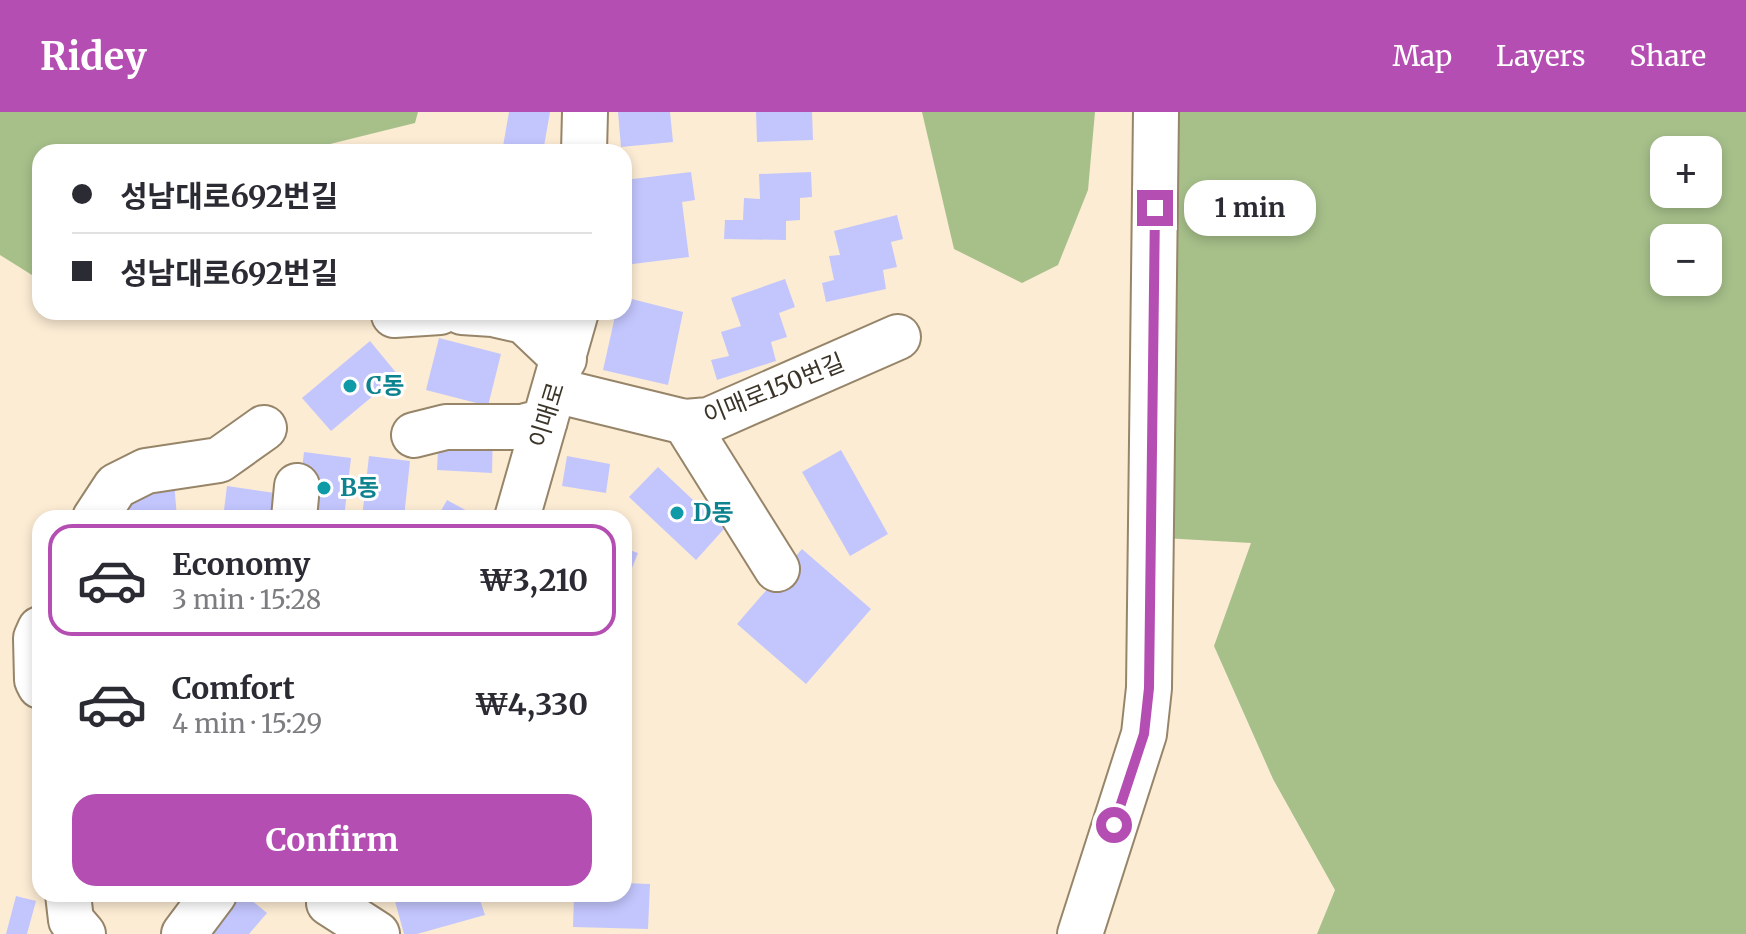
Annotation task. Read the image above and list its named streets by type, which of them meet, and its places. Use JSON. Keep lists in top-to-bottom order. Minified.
{"streets":{"street":["이매로150번길","이매로"]},"crossings":[["이매로150번길","이매로"]],"places":["C동","B동","D동"],"page":{"header":"Ridey","nav":["Map","Layers","Share"],"map_buttons":["+","−"],"banner":["성남대로692번길","성남대로692번길"],"bubble":"1 min","list":[{"name":"Economy","note":"3 min · 15:28","value":"₩3,210"},{"name":"Comfort","note":"4 min · 15:29","value":"₩4,330"}],"buttons":"Confirm"}}
